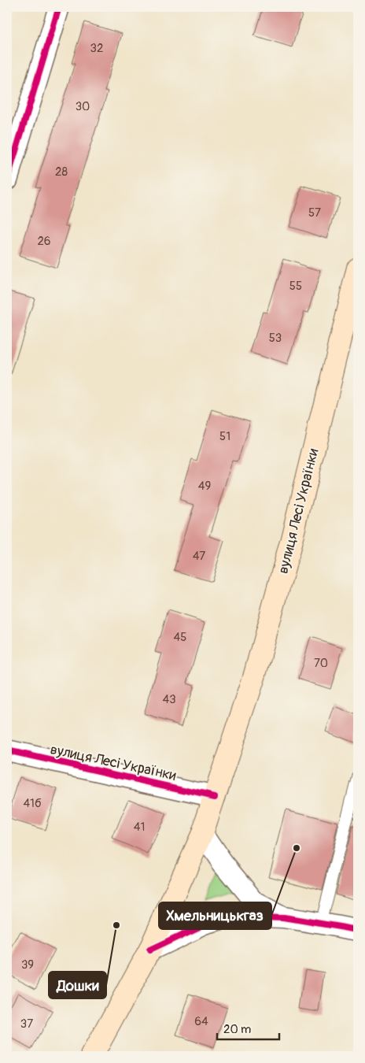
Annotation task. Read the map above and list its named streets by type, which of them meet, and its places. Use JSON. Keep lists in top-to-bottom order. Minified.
{"streets":{"main road":["вулиця Лесі Українки"]},"places":["Хмельницькгаз","Дошки"],"house_numbers":["32","30","28","57","26","55","53","51","49","47","45","70","43","41б","41","39","64","37"],"scale_bar":"20 m"}
